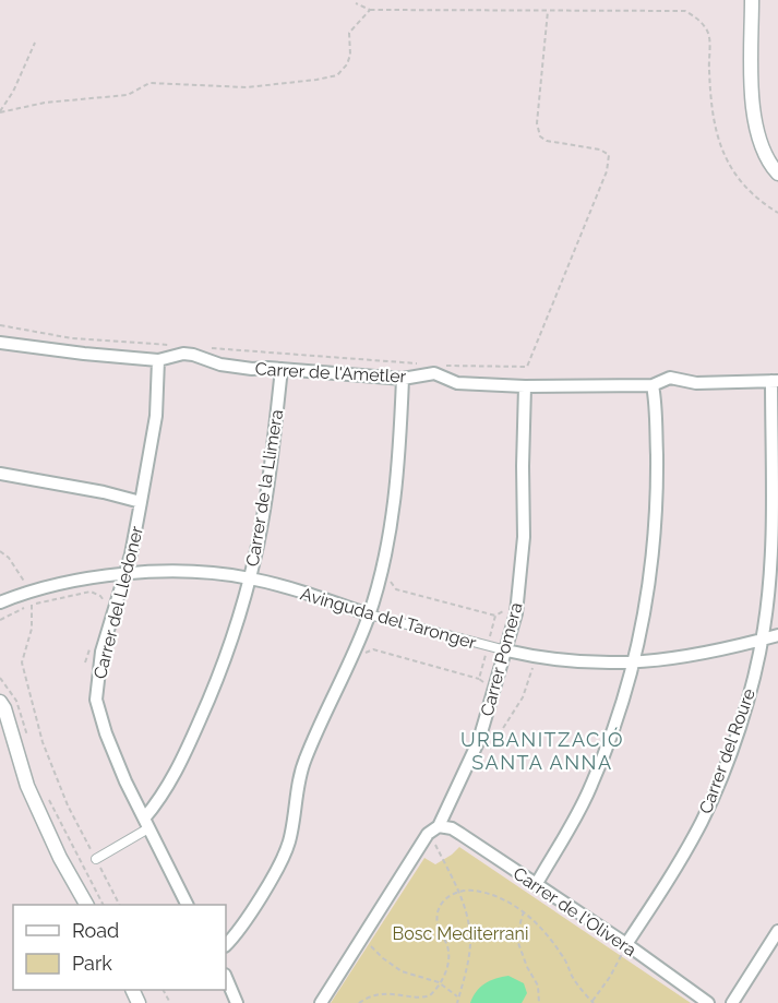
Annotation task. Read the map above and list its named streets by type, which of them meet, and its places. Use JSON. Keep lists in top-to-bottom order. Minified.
{"streets":{"street":["Carrer de l'Ametler","Carrer de la Llimera","Carrer del Lledoner","Avinguda del Taronger","Carrer Pomera","Carrer del Roure","Carrer de l'Olivera"]},"crossings":[["Carrer de l'Ametler","Carrer de la Llimera"],["Carrer de l'Ametler","Carrer del Lledoner"],["Carrer de l'Ametler","Carrer Pomera"],["Carrer de l'Ametler","Carrer del Roure"],["Carrer de la Llimera","Carrer del Lledoner"],["Carrer de la Llimera","Avinguda del Taronger"],["Carrer del Lledoner","Avinguda del Taronger"],["Avinguda del Taronger","Carrer Pomera"],["Avinguda del Taronger","Carrer del Roure"],["Carrer Pomera","Carrer de l'Olivera"],["Carrer del Roure","Carrer de l'Olivera"]],"districts":["URBANITZACIÓ SANTA ANNA"],"parks":["Bosc Mediterrani"],"legend":["Road","Park"]}
